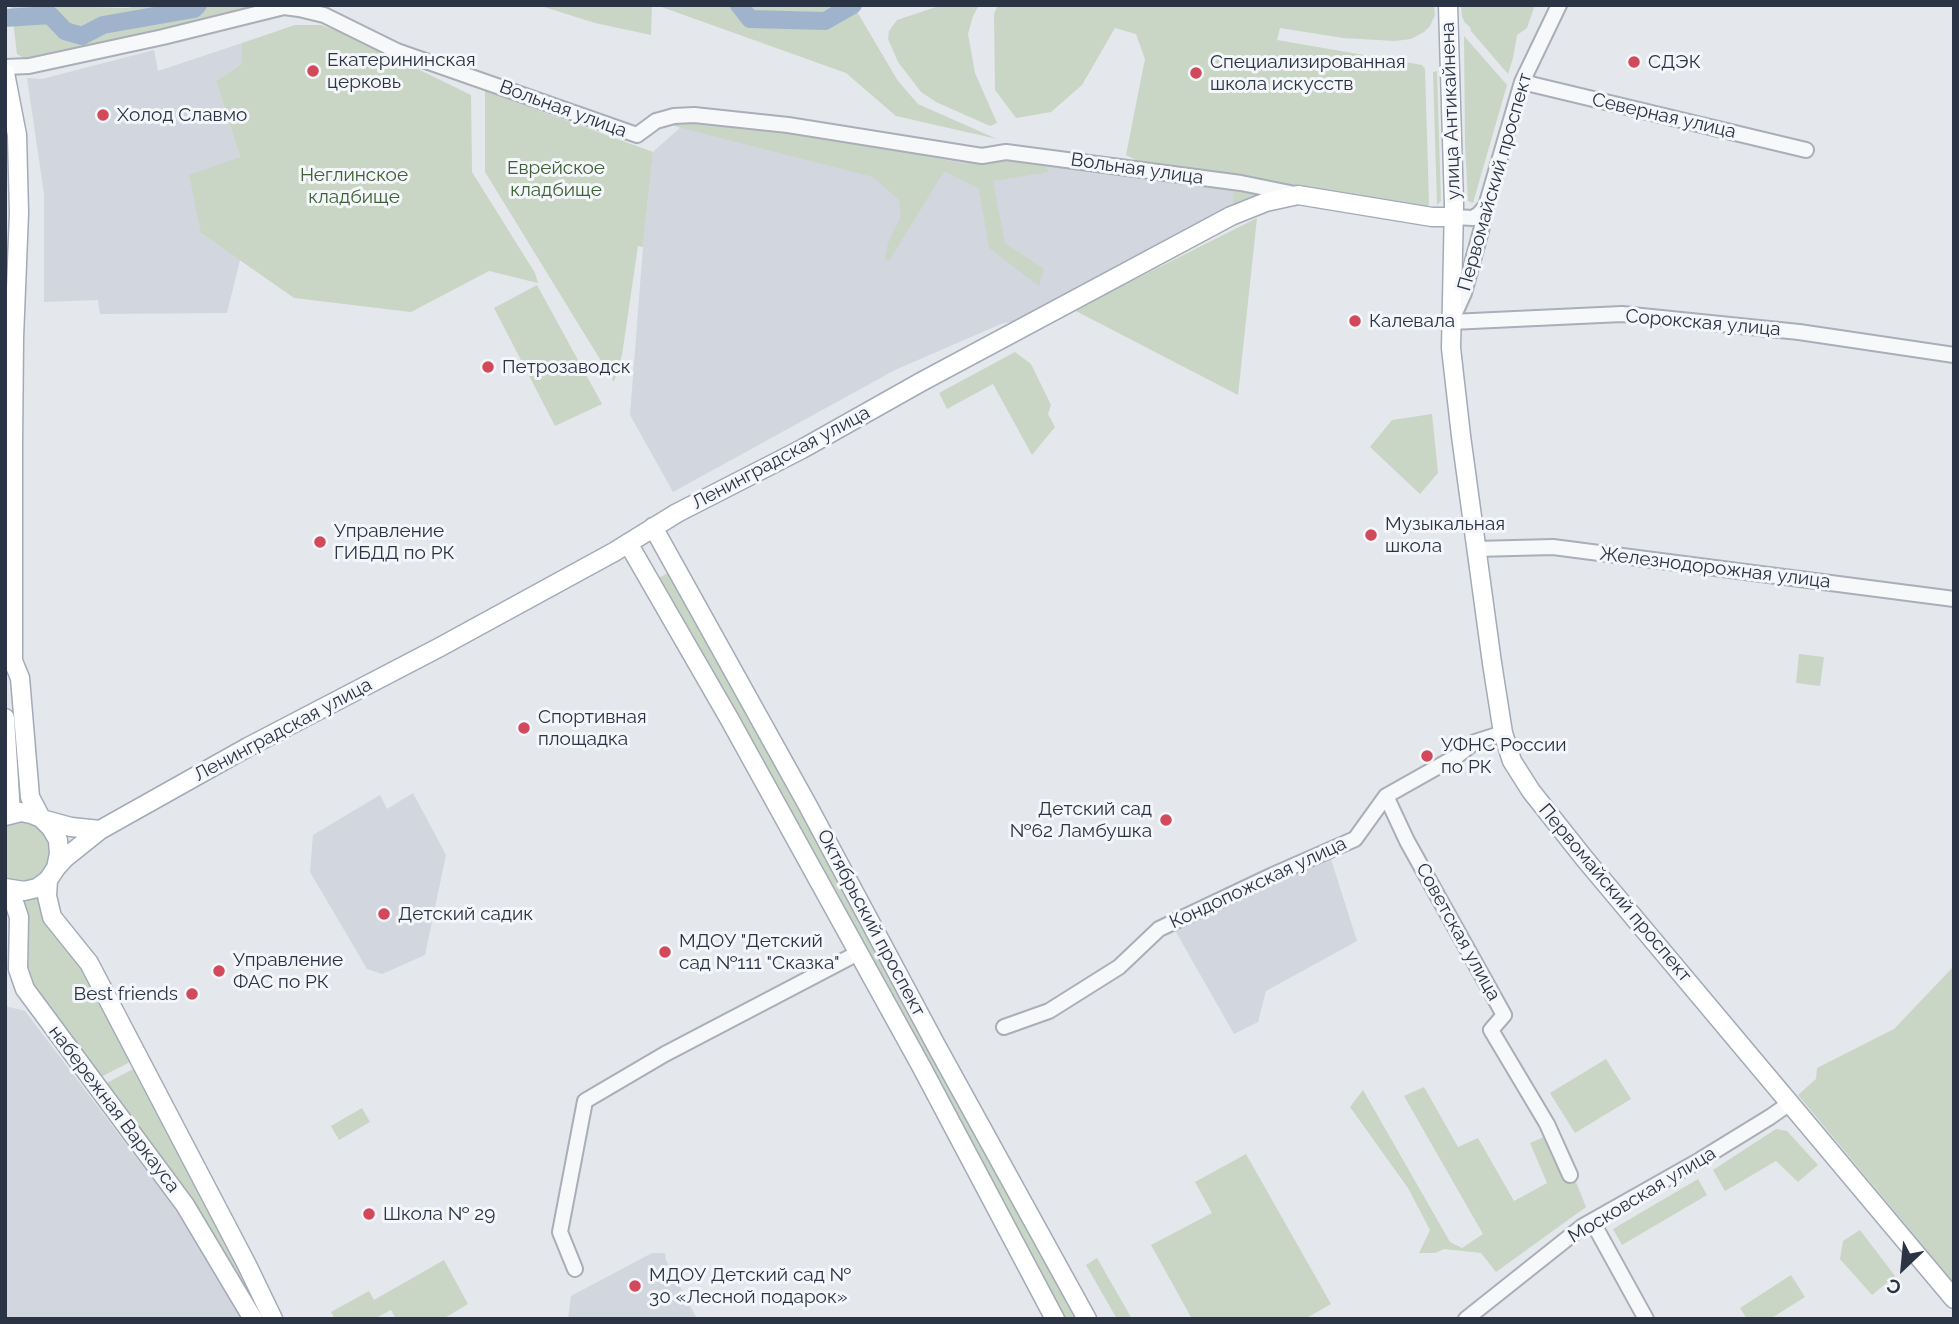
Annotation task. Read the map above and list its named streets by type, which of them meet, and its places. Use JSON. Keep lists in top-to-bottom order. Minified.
{"streets":{"main road":["улица Антикайнена","Первомайский проспект","Ленинградская улица","Октябрьский проспект","набережная Варкауса"],"street":["Вольная улица","Северная улица","Сорокская улица","Железнодорожная улица","Кондопожская улица","Советская улица","Московская улица"]},"crossings":[["Вольная улица","Ленинградская улица"],["улица Антикайнена","Первомайский проспект"],["улица Антикайнена","Ленинградская улица"],["Северная улица","Первомайский проспект"],["Первомайский проспект","Сорокская улица"],["Первомайский проспект","Ленинградская улица"],["Первомайский проспект","Железнодорожная улица"],["Первомайский проспект","Кондопожская улица"],["Первомайский проспект","Московская улица"],["Ленинградская улица","Октябрьский проспект"],["Ленинградская улица","набережная Варкауса"],["Кондопожская улица","Советская улица"]],"parks":["Еврейское кладбище","Неглинское кладбище"],"places":["СДЭК","Екатерининская церковь","Специализированная школа искусств","Холод Славмо","Калевала","Петрозаводск","Музыкальная школа","Управление ГИБДД по РК","Спортивная площадка","УФНС России по РК","Детский сад №62 Ламбушка","Детский садик","МДОУ \"Детский сад №111 \"Сказка\"","Управление ФАС по РК","Best friends","Школа № 29","МДОУ Детский сад № 30 «Лесной подарок»"],"north":"bottom left"}
